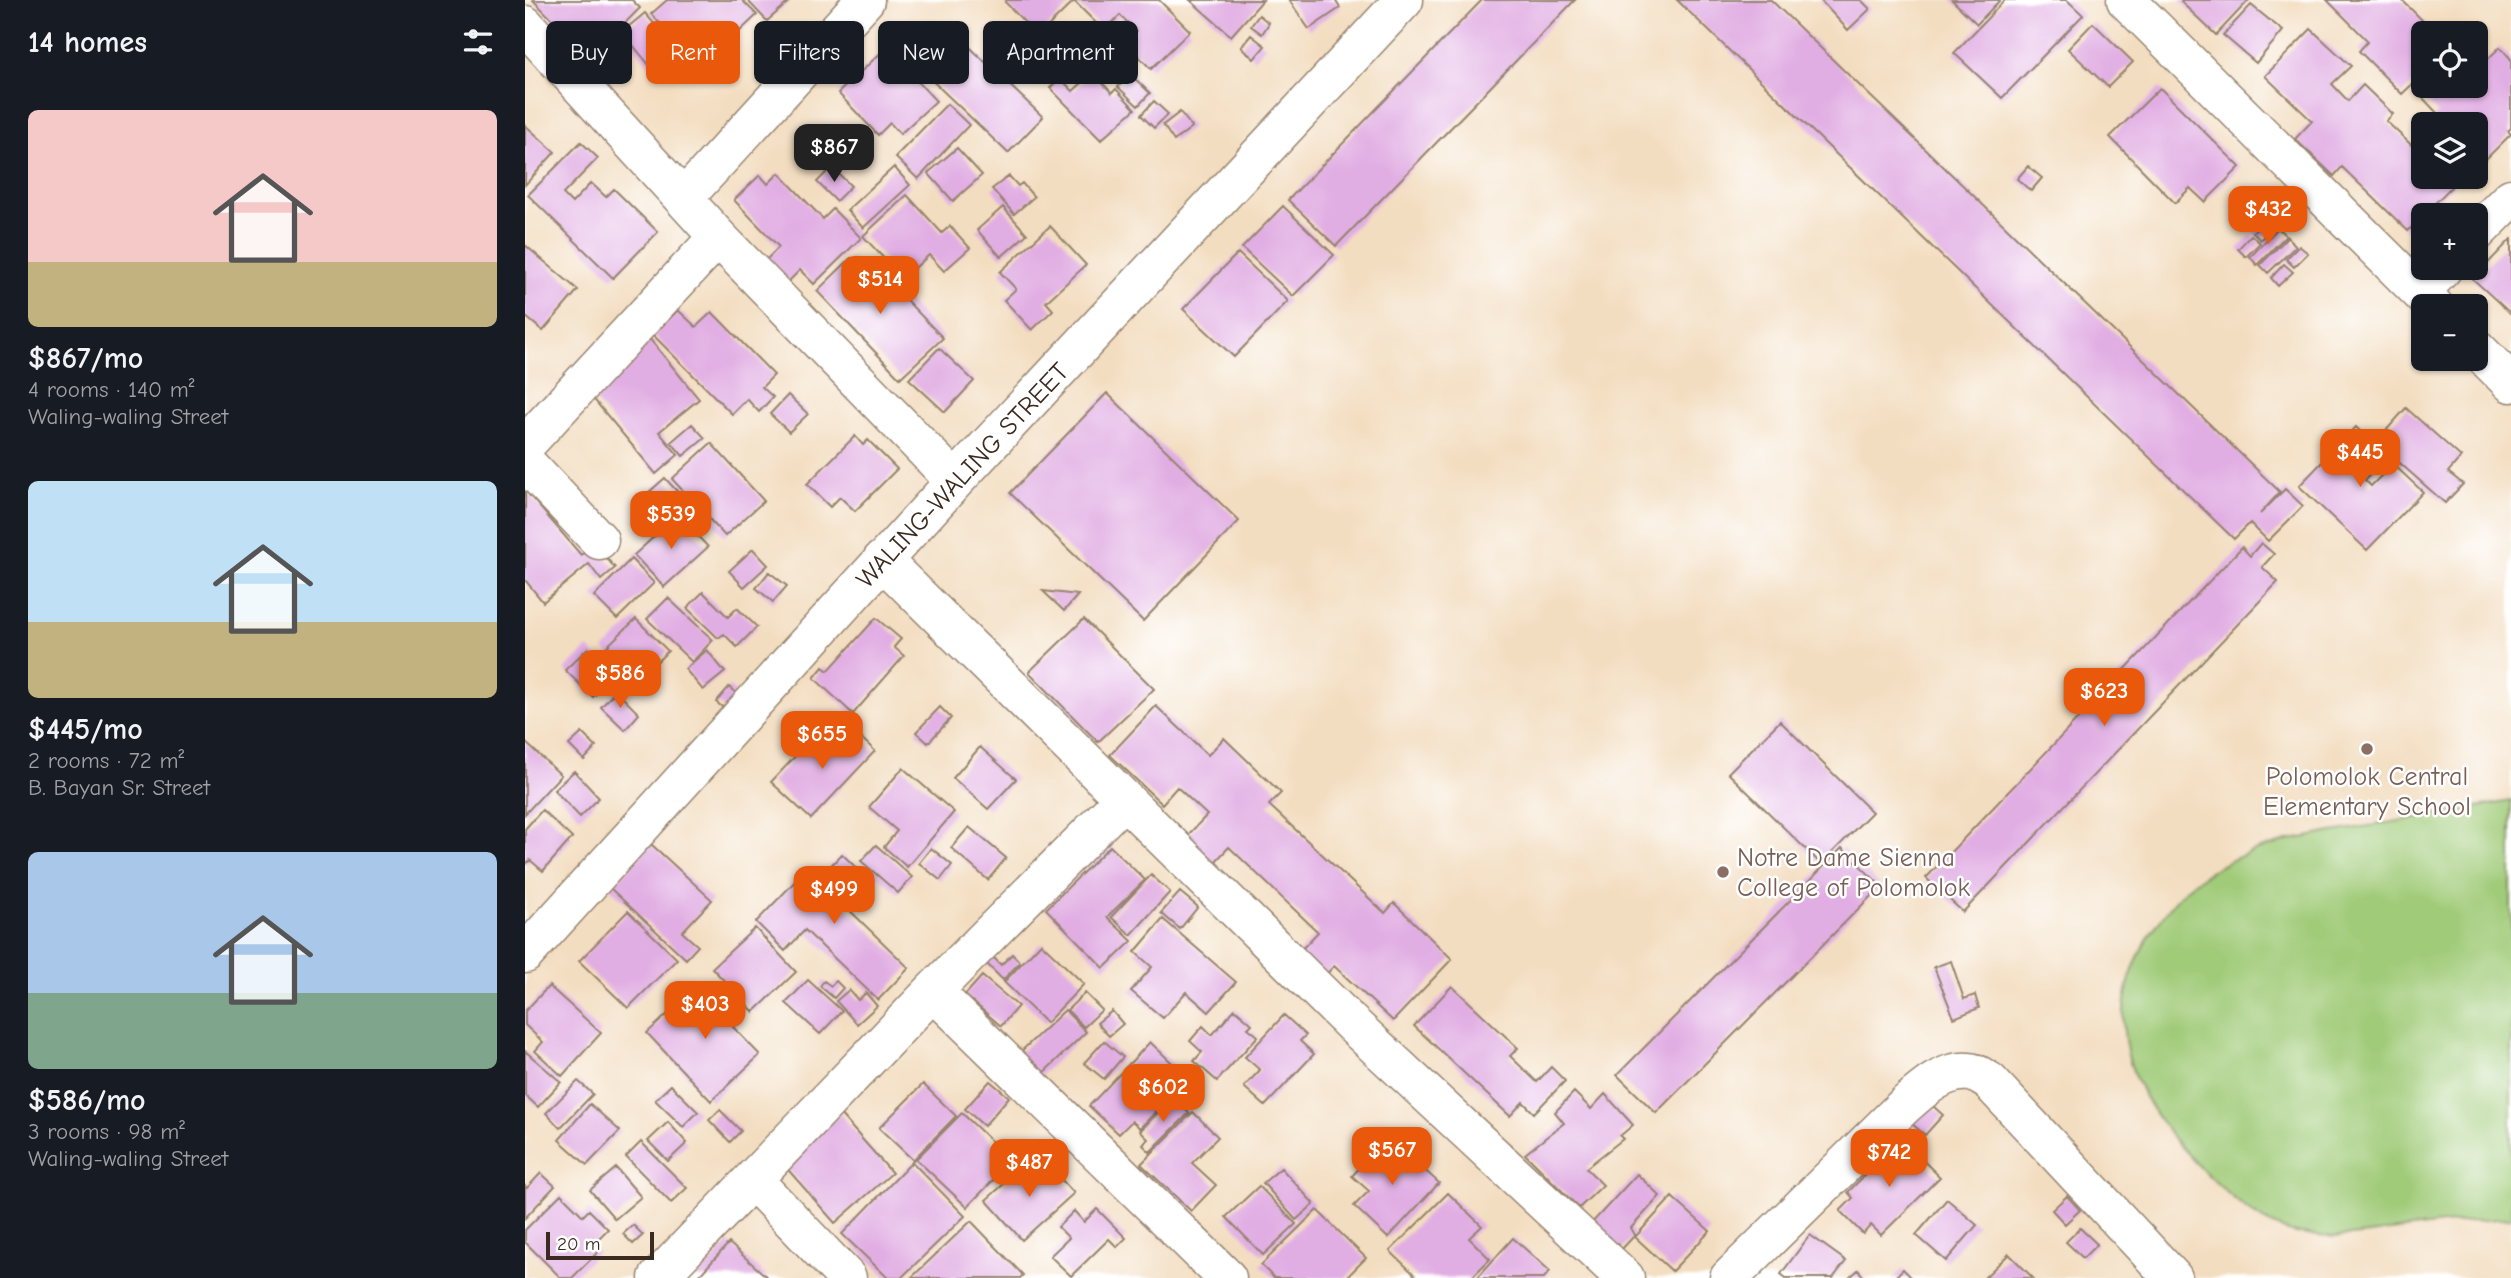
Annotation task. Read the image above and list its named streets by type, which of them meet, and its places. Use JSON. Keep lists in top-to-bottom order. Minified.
{"streets":{"street":["WALING-WALING STREET"]},"places":["Polomolok Central Elementary School","Notre Dame Sienna College of Polomolok"],"scale_bar":"20 m","page":{"heading":"14 homes","map_buttons":["+","−"],"chip":["Buy","Rent","Filters","New","Apartment"],"list":[{"name":"$867/mo","note":"4 rooms · 140 m² · Waling-waling Street"},{"name":"$445/mo","note":"2 rooms · 72 m² · B. Bayan Sr. Street"},{"name":"$586/mo","note":"3 rooms · 98 m² · Waling-waling Street"}],"price":["$867","$432","$514","$445","$539","$586","$623","$655","$499","$403","$602","$567","$742","$487"],"scale":"20 m"}}
